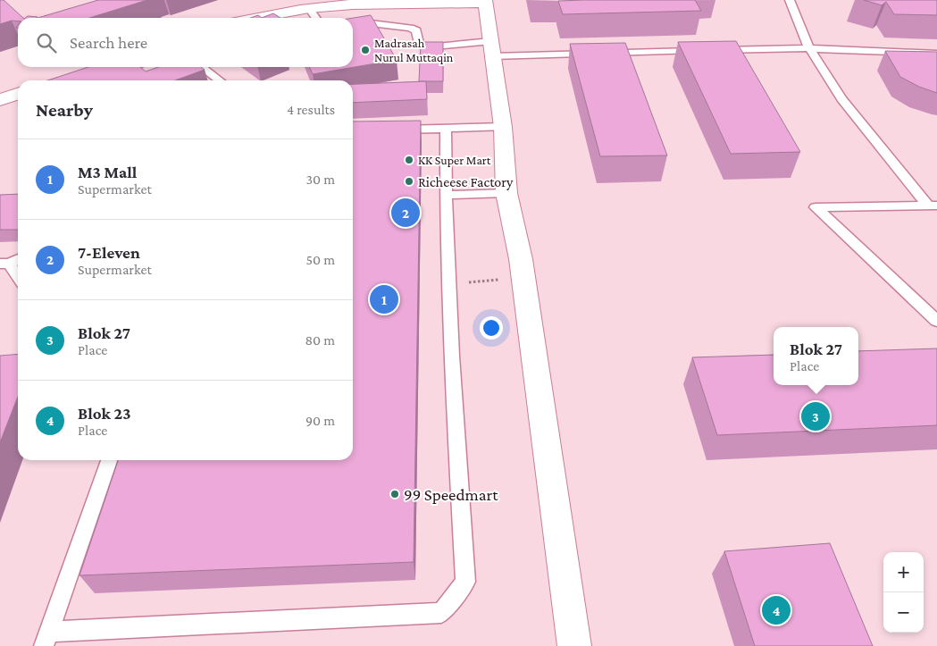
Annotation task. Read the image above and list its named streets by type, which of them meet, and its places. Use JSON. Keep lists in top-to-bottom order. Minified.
{"places":["Madrasah Nurul Muttaqin","KK Super Mart","Richeese Factory","99 Speedmart"],"page":{"search":"Search here","heading":["Nearby","4 results"],"list":[{"mark":"1","name":"M3 Mall","note":"Supermarket","value":"30 m"},{"mark":"2","name":"7-Eleven","note":"Supermarket","value":"50 m"},{"mark":"3","name":"Blok 27","note":"Place","value":"80 m"},{"mark":"4","name":"Blok 23","note":"Place","value":"90 m"}],"pins":["2","1","3","4"],"popup":["Blok 27","Place"],"map_buttons":["+","−"]}}
